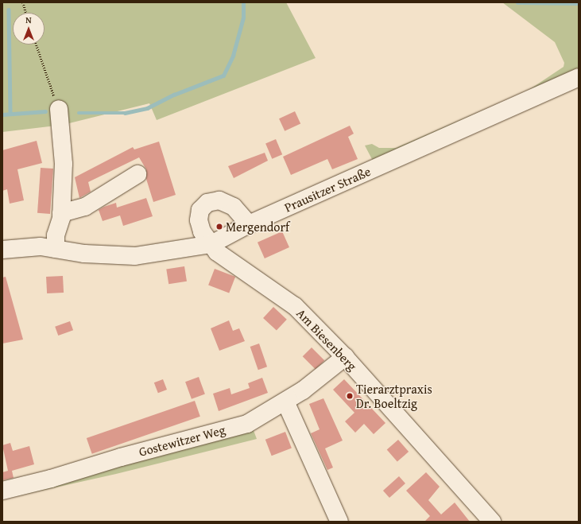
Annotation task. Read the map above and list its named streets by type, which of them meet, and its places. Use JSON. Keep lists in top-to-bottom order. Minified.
{"streets":{"street":["Prausitzer Straße","Am Biesenberg","Gostewitzer Weg"]},"crossings":[["Prausitzer Straße","Am Biesenberg"],["Am Biesenberg","Gostewitzer Weg"]],"places":["Mergendorf","Tierarztpraxis Dr. Boeltzig"],"north":"top"}
